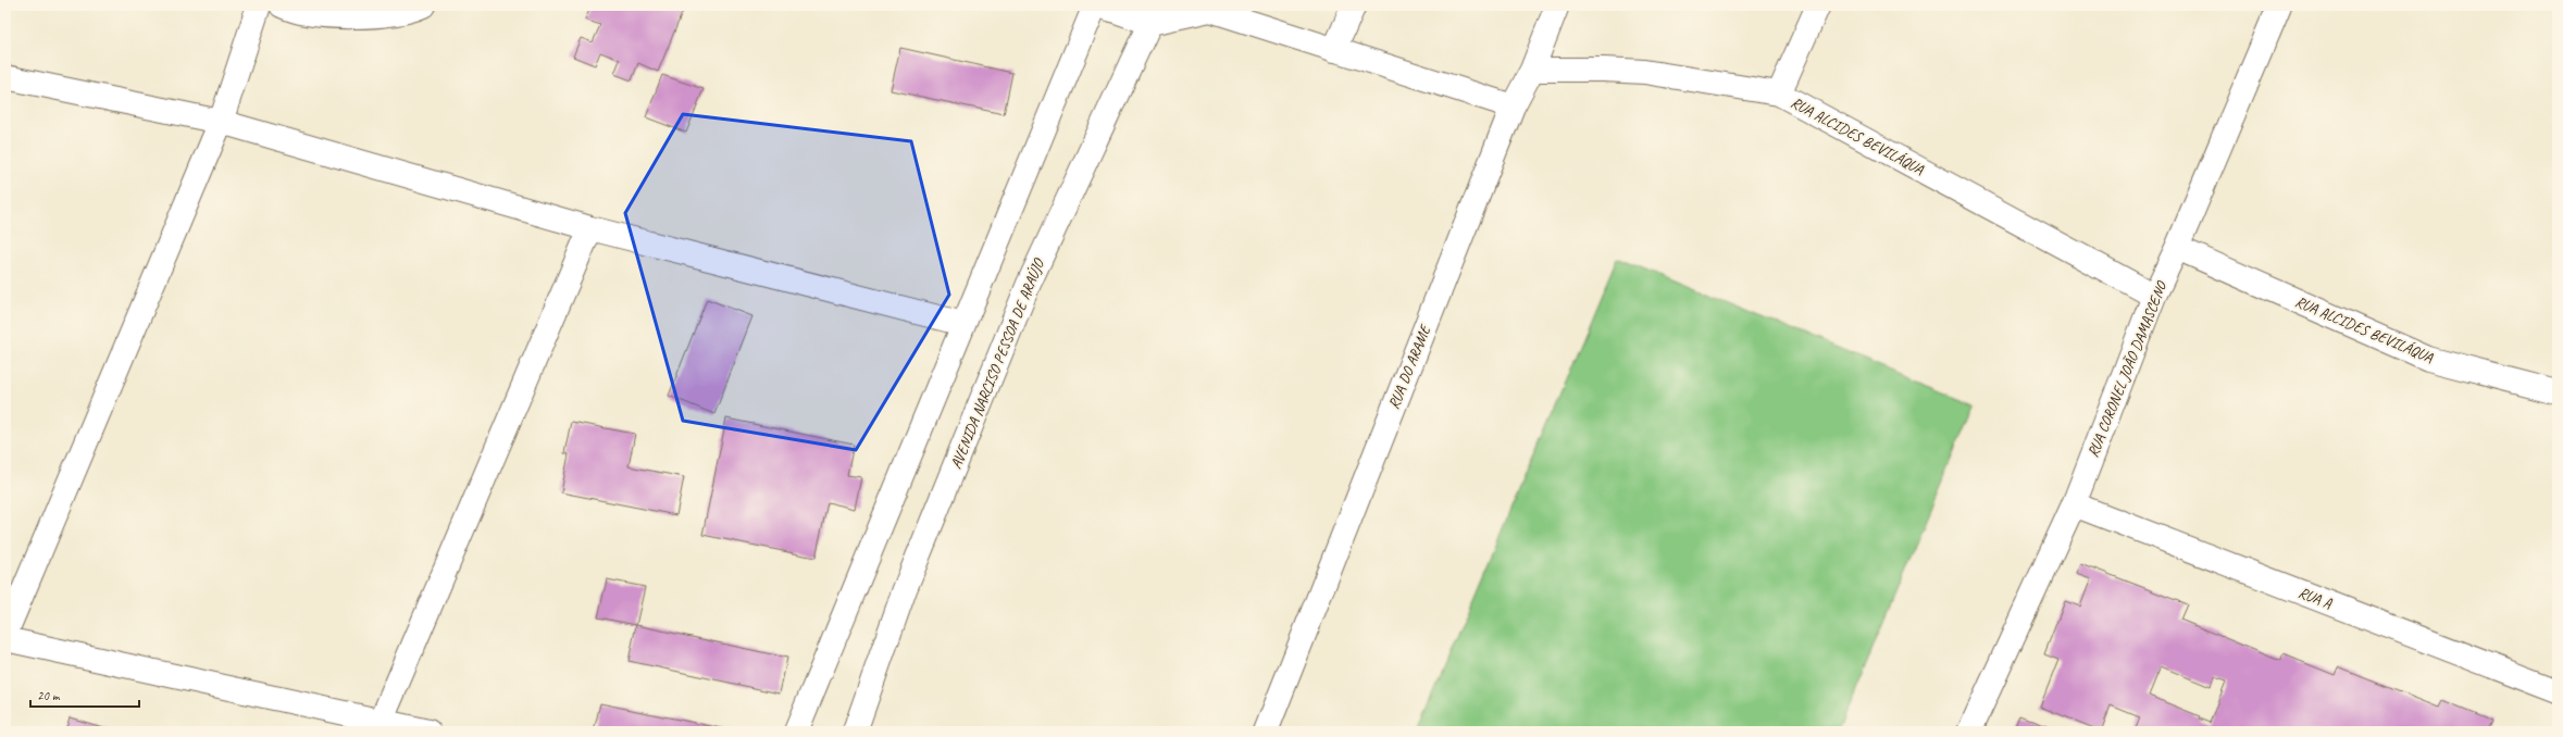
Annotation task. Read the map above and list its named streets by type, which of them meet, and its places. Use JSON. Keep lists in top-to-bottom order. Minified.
{"streets":{"street":["RUA ALCIDES BEVILÁQUA","AVENIDA NARCISO PESSOA DE ARAÚJO","RUA DO ARAME","RUA CORONEL JOÃO DAMASCENO","RUA A"]},"crossings":[["RUA ALCIDES BEVILÁQUA","RUA DO ARAME"],["RUA ALCIDES BEVILÁQUA","RUA CORONEL JOÃO DAMASCENO"],["RUA CORONEL JOÃO DAMASCENO","RUA A"]],"scale_bar":"20 m"}
